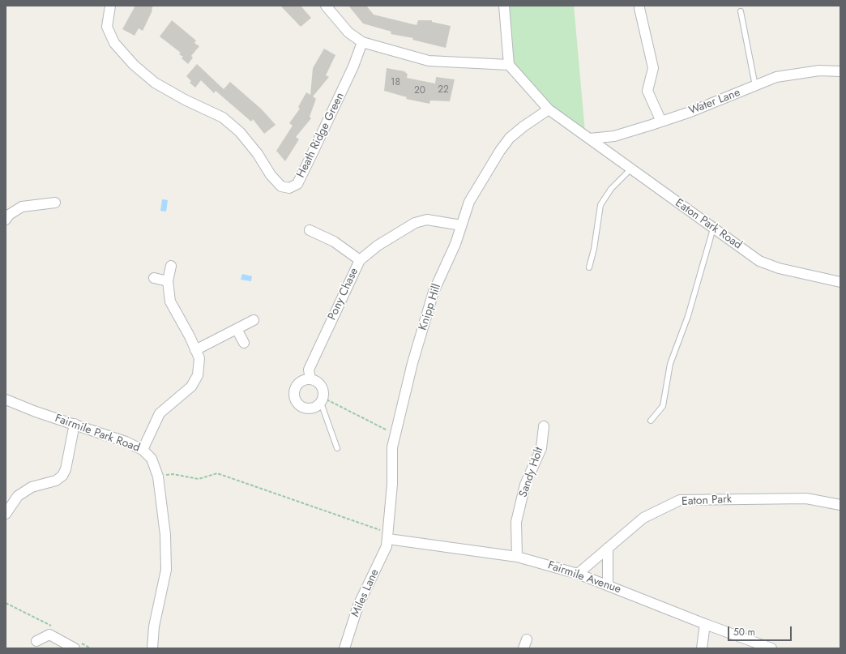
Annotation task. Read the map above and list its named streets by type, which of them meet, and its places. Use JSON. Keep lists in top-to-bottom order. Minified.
{"streets":{"street":["Water Lane","Heath Ridge Green","Eaton Park Road","Pony Chase","Knipp Hill","Fairmile Park Road","Sandy Holt","Eaton Park","Fairmile Avenue","Miles Lane"]},"crossings":[["Water Lane","Eaton Park Road"],["Eaton Park Road","Knipp Hill"],["Pony Chase","Knipp Hill"],["Knipp Hill","Fairmile Avenue"],["Knipp Hill","Miles Lane"],["Sandy Holt","Fairmile Avenue"],["Eaton Park","Fairmile Avenue"],["Fairmile Avenue","Miles Lane"]],"house_numbers":["18","22","20"],"scale_bar":"50 m"}
